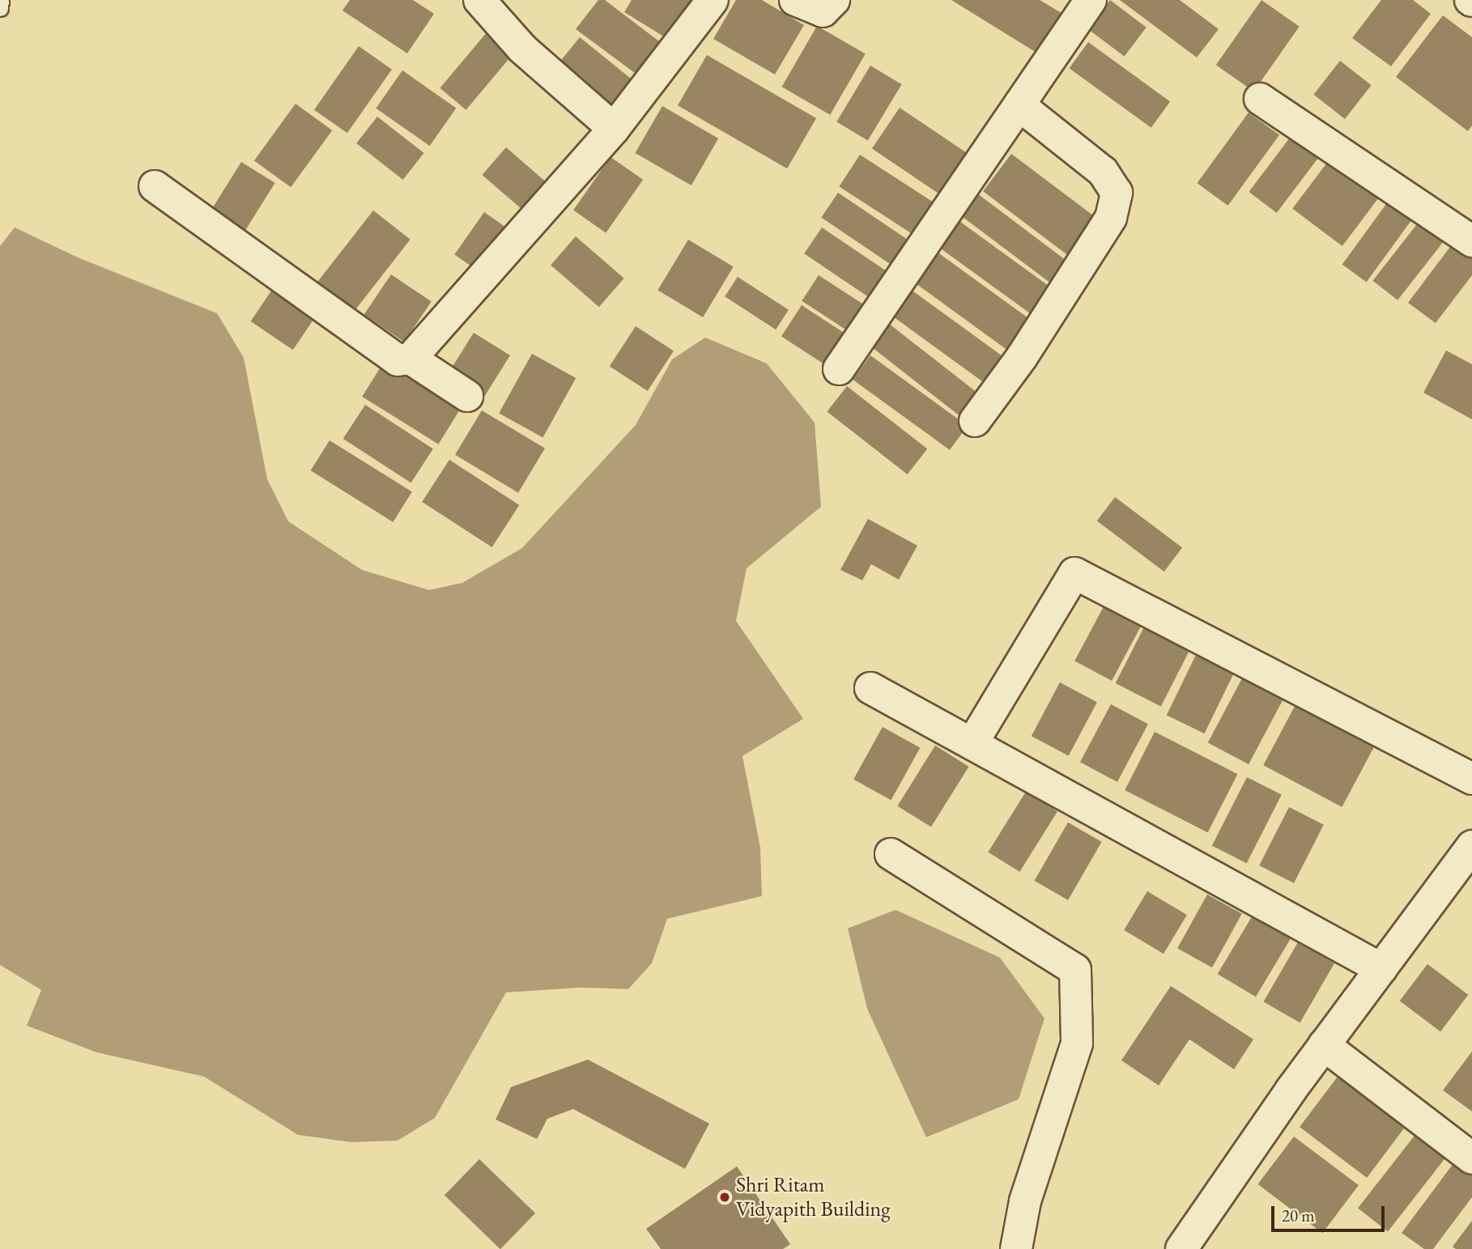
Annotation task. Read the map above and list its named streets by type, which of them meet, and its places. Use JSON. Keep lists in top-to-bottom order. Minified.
{"places":["Shri Ritam Vidyapith Building"],"scale_bar":"20 m"}
